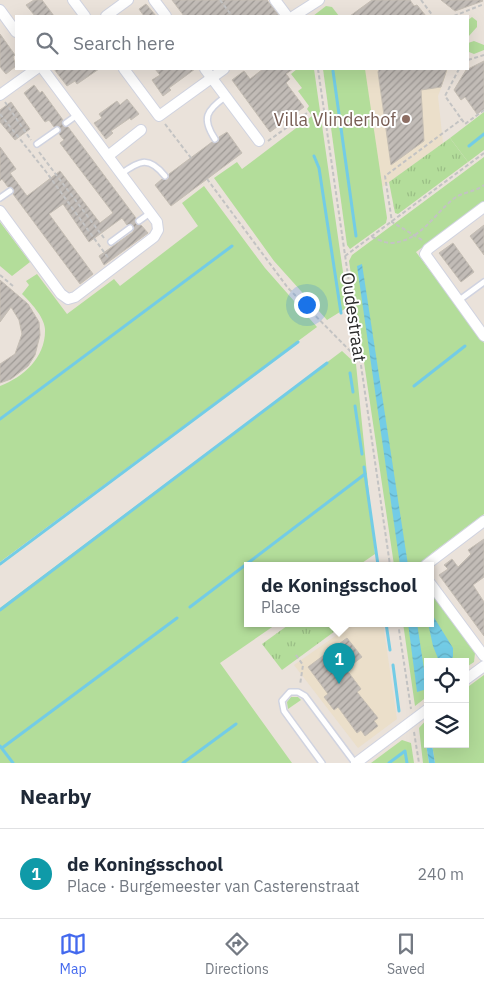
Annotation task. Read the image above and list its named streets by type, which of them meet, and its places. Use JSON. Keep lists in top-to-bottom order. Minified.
{"streets":{"path":["Oudestraat"]},"places":["Villa Vlinderhof"],"page":{"search":"Search here","popup":["de Koningsschool","Place"],"pins":"1","heading":"Nearby","list":[{"mark":"1","name":"de Koningsschool","note":"Place · Burgemeester van Casterenstraat","value":"240 m"}],"nav":["Map","Directions","Saved"]}}
